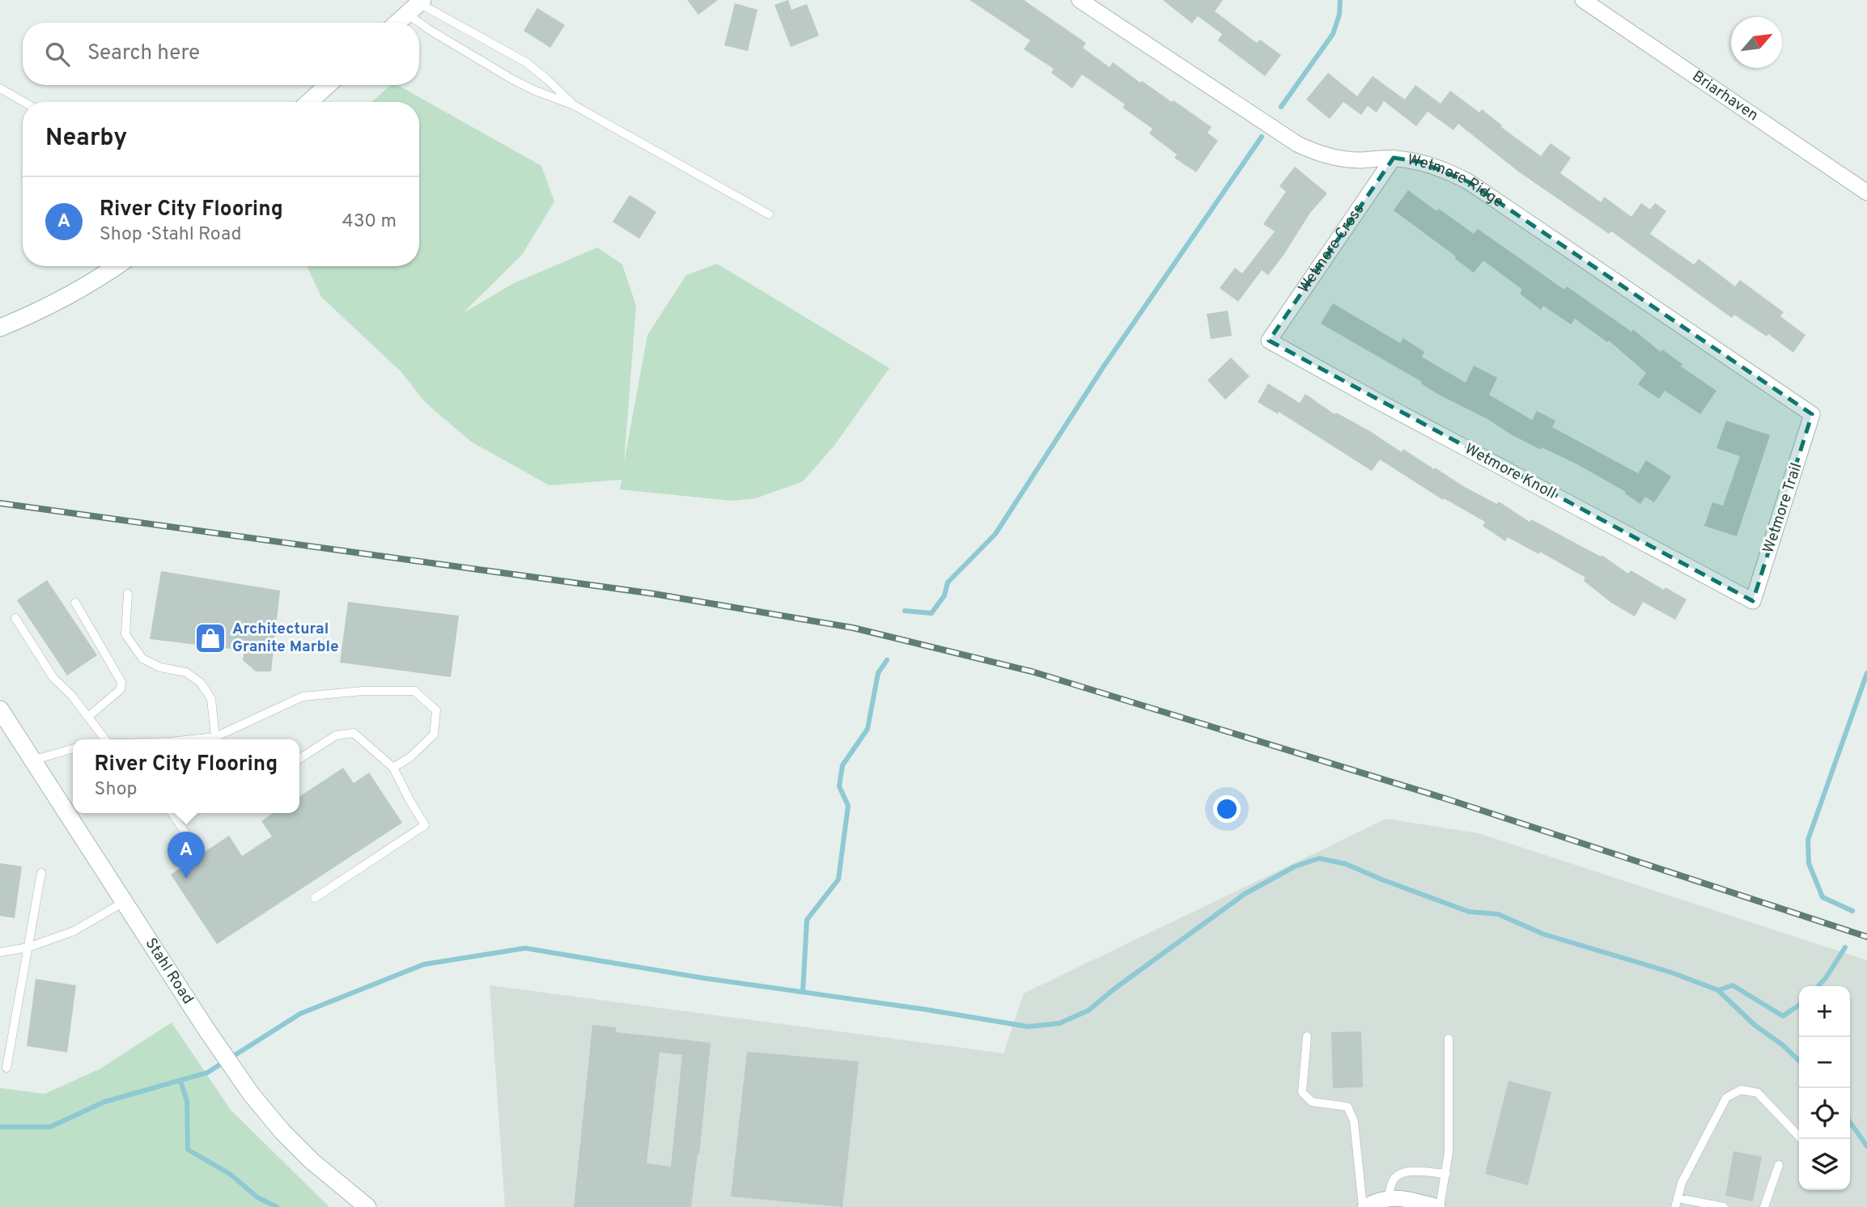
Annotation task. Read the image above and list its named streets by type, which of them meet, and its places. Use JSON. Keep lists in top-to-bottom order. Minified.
{"streets":{"street":["Briarhaven","Wetmore Ridge","Wetmore Cross","Wetmore Knoll","Wetmore Trail","Stahl Road"]},"crossings":[["Wetmore Ridge","Wetmore Cross"],["Wetmore Ridge","Wetmore Trail"],["Wetmore Cross","Wetmore Knoll"],["Wetmore Knoll","Wetmore Trail"]],"places":{"shop":["Architectural Granite Marble"]},"north":"top right","page":{"search":"Search here","heading":"Nearby","list":[{"mark":"A","name":"River City Flooring","note":"Shop · Stahl Road","value":"430 m"}],"popup":["River City Flooring","Shop"],"pins":"A","map_buttons":["+","−"]}}
